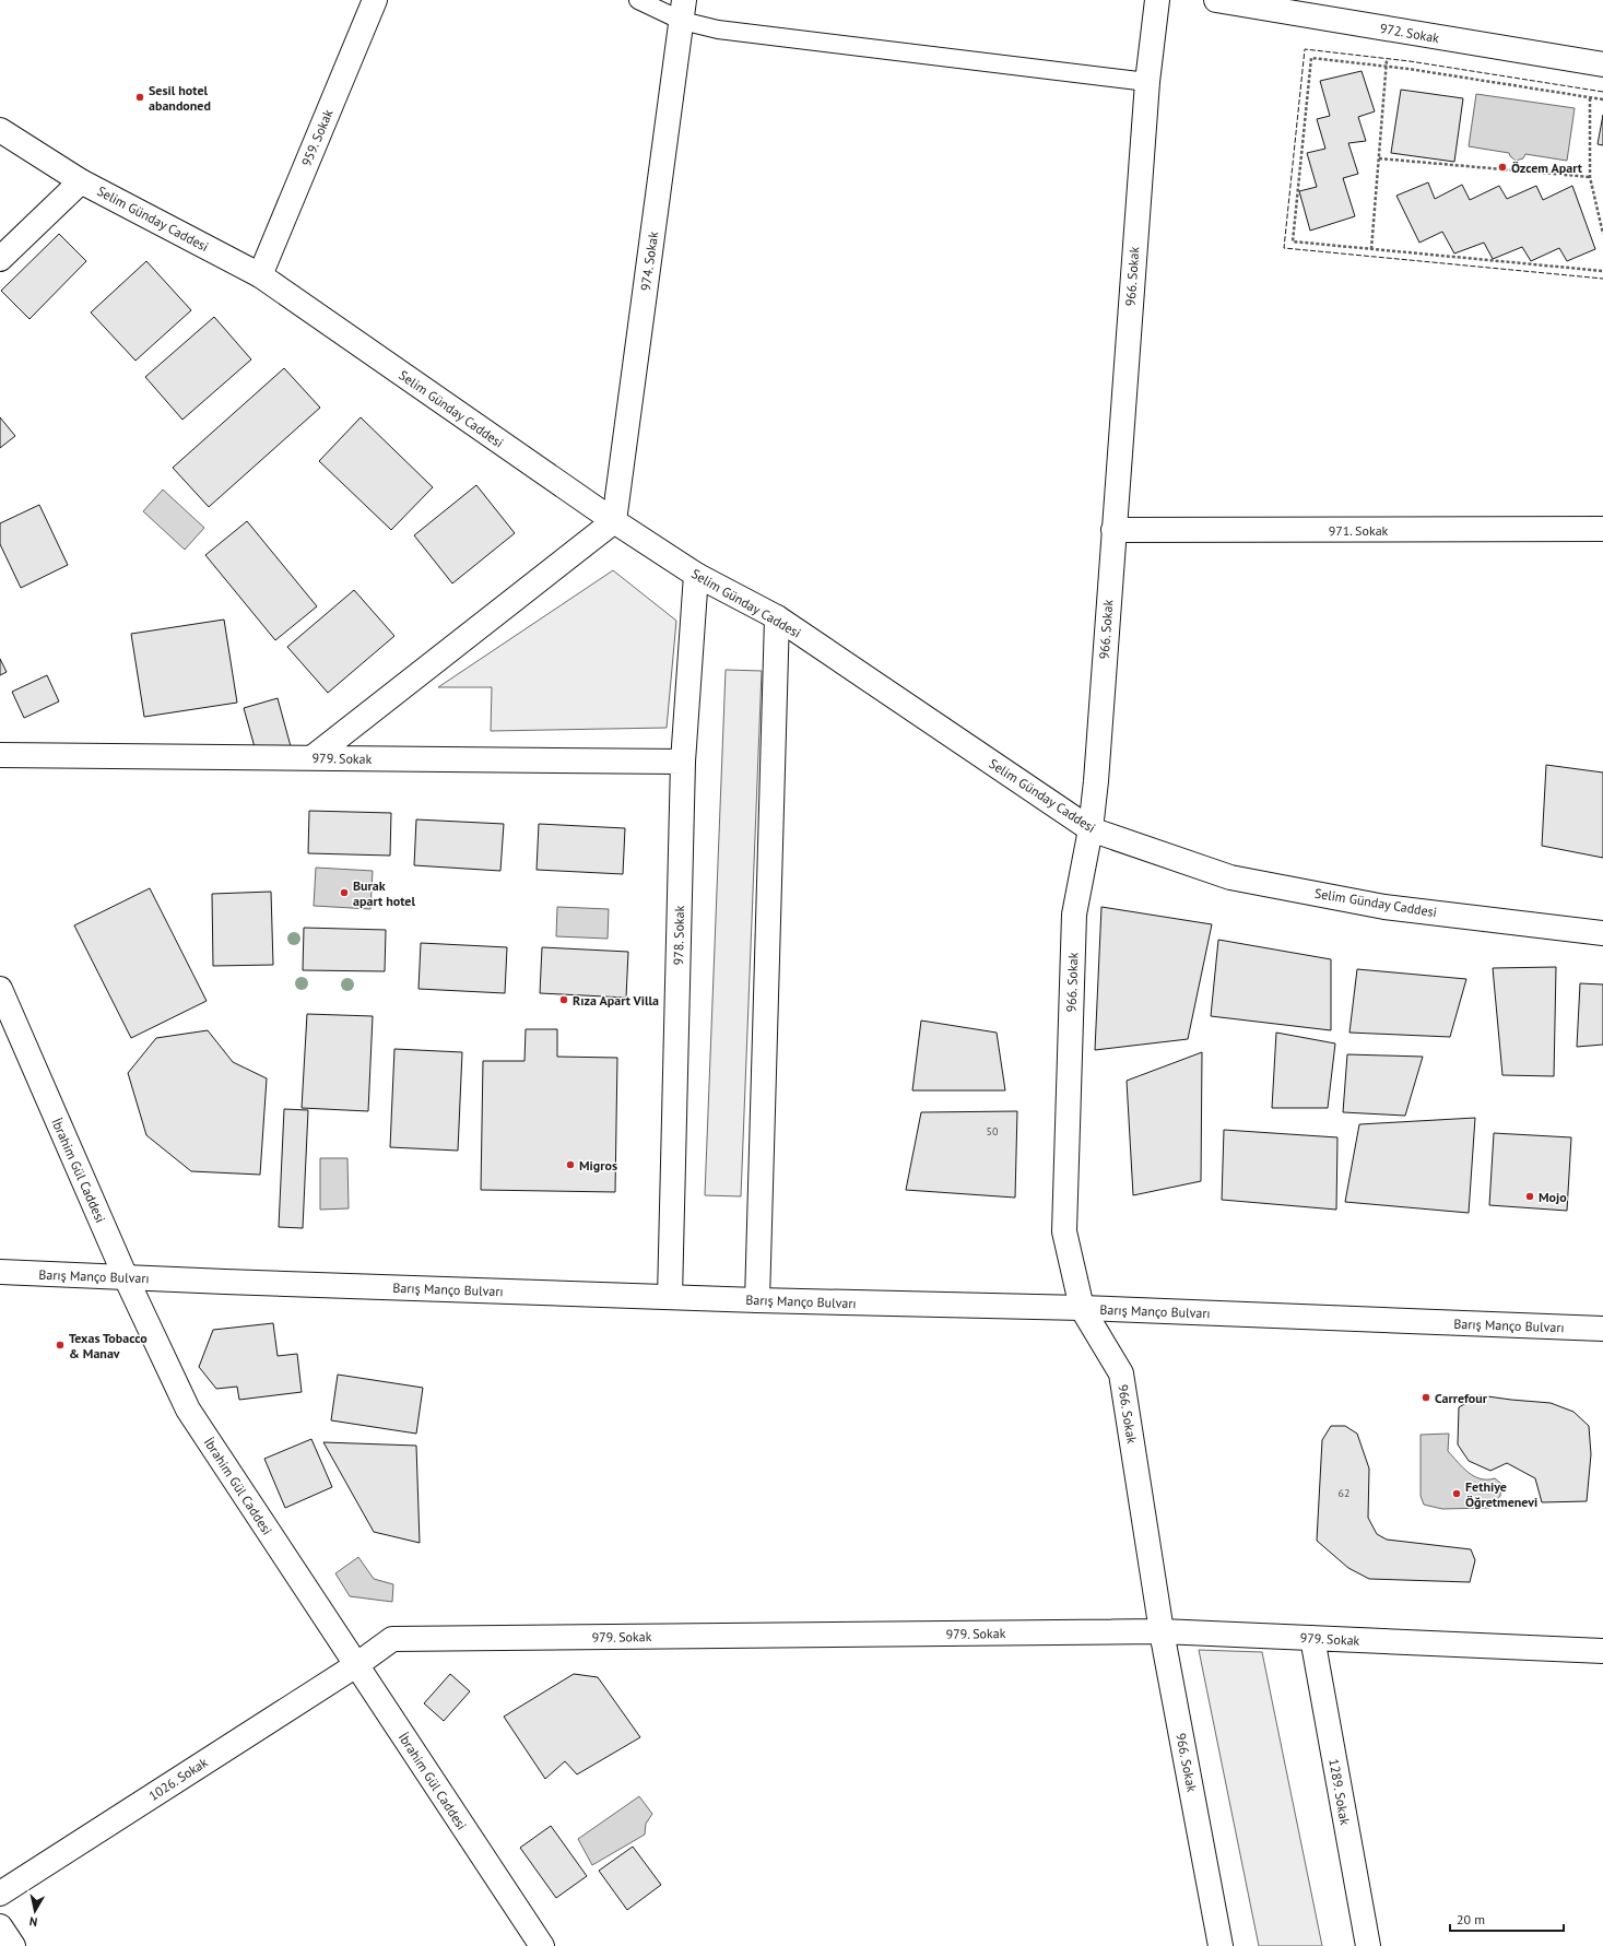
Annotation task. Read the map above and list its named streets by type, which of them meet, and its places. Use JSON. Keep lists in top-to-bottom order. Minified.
{"streets":{"street":["972. Sokak","959. Sokak","Selim Günday Caddesi","974. Sokak","966. Sokak","971. Sokak","979. Sokak","978. Sokak","İbrahim Gül Caddesi","Barış Manço Bulvarı","1026. Sokak","1289. Sokak"]},"crossings":[["959. Sokak","Selim Günday Caddesi"],["Selim Günday Caddesi","974. Sokak"],["Selim Günday Caddesi","966. Sokak"],["Selim Günday Caddesi","978. Sokak"],["966. Sokak","971. Sokak"],["966. Sokak","979. Sokak"],["966. Sokak","Barış Manço Bulvarı"],["979. Sokak","978. Sokak"],["979. Sokak","İbrahim Gül Caddesi"],["979. Sokak","1026. Sokak"],["979. Sokak","1289. Sokak"],["978. Sokak","Barış Manço Bulvarı"],["İbrahim Gül Caddesi","Barış Manço Bulvarı"],["İbrahim Gül Caddesi","1026. Sokak"]],"places":["Sesil hotel abandoned","Özcem Apart","Burak apart hotel","Rıza Apart Villa","Migros","Mojo","Texas Tobacco & Manav","Carrefour","Fethiye Öğretmenevi"],"house_numbers":["50","62"],"scale_bar":"20 m","north":"bottom"}
